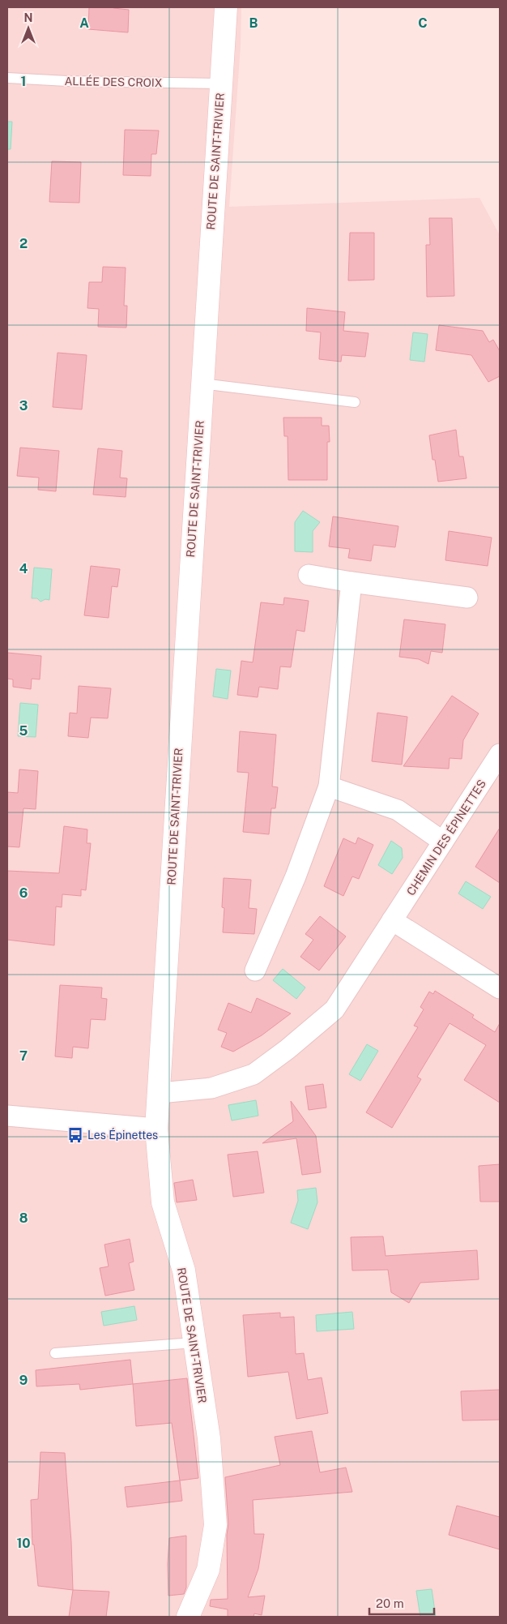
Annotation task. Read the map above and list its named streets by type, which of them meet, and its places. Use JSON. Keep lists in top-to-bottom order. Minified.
{"streets":{"main road":["ROUTE DE SAINT-TRIVIER"],"street":["CHEMIN DES ÉPINETTES"],"lane":["ALLÉE DES CROIX"]},"crossings":[["ALLÉE DES CROIX","ROUTE DE SAINT-TRIVIER"],["ROUTE DE SAINT-TRIVIER","CHEMIN DES ÉPINETTES"]],"places":{"bus stop":["Les Épinettes"]},"scale_bar":"20 m","north":"top","grid":{"columns":["A","B","C"],"rows":["1","2","3","4","5","6","7","8","9","10"]}}
